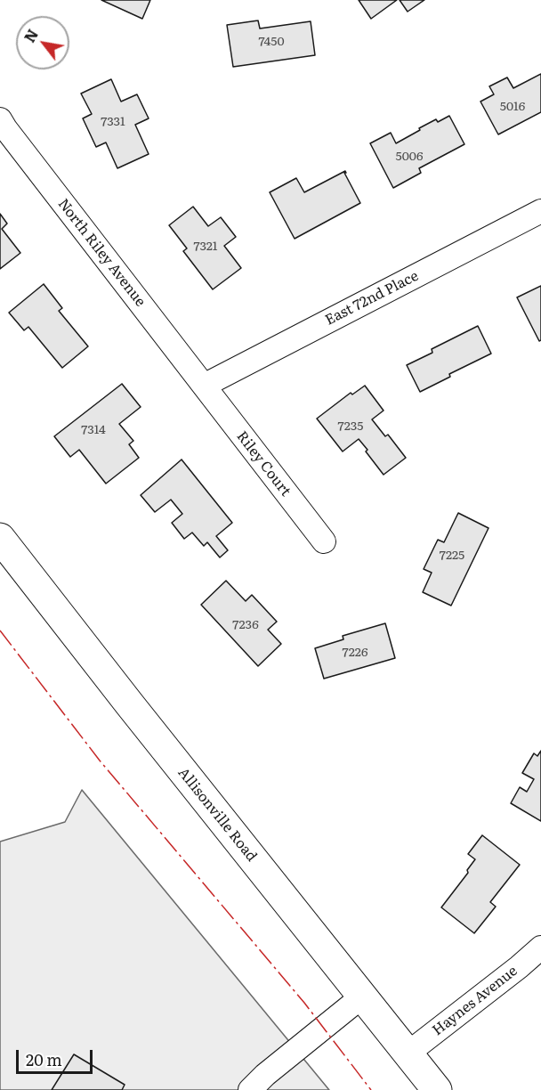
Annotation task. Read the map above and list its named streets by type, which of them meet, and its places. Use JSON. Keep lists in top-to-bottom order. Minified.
{"streets":{"main road":["Allisonville Road"],"street":["North Riley Avenue","East 72nd Place","Riley Court","Haynes Avenue"]},"crossings":[["North Riley Avenue","East 72nd Place"],["North Riley Avenue","Riley Court"],["East 72nd Place","Riley Court"],["Allisonville Road","Haynes Avenue"]],"house_numbers":["7450","5016","7331","5006","7321","7235","7314","7225","7236","7226"],"scale_bar":"20 m","north":"top left"}
